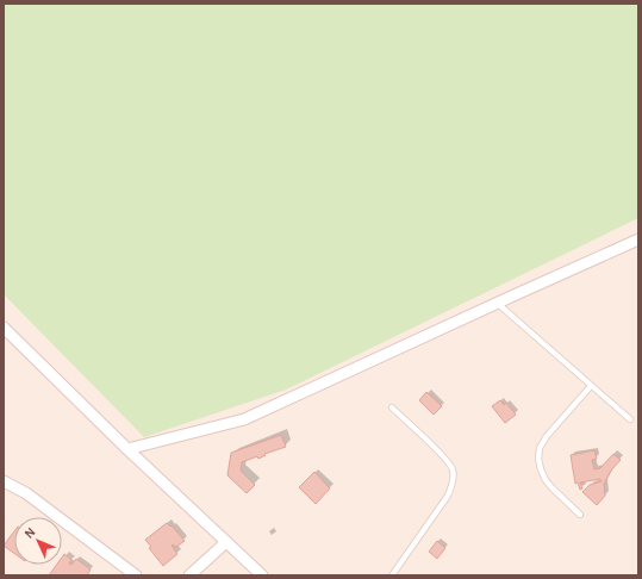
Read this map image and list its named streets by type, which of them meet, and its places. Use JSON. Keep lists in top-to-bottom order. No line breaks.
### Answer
{"north":"top left"}
